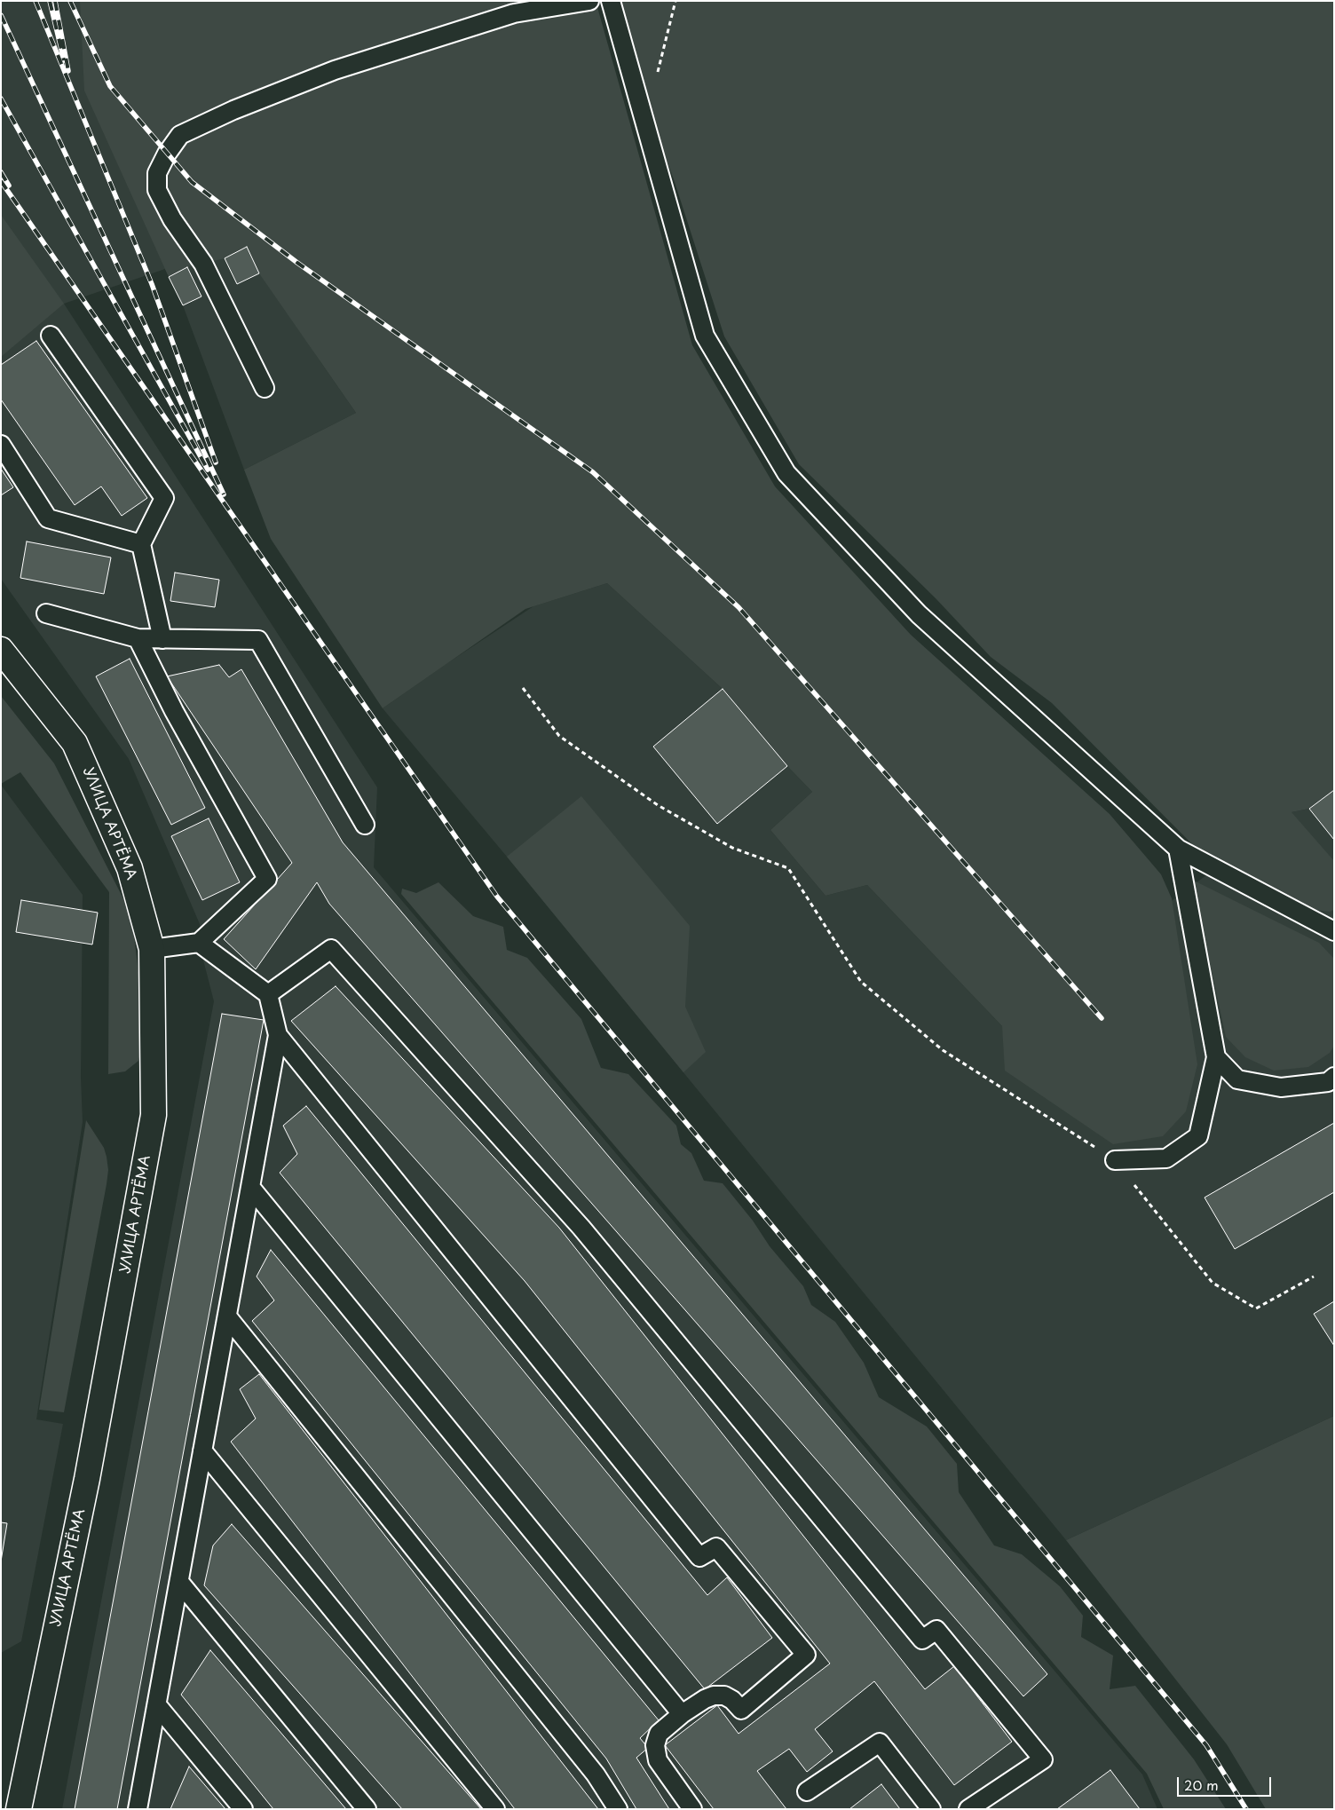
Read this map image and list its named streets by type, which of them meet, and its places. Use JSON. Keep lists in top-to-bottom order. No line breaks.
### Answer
{"streets":{"street":["УЛИЦА АРТЁМА"]},"scale_bar":"20 m"}
